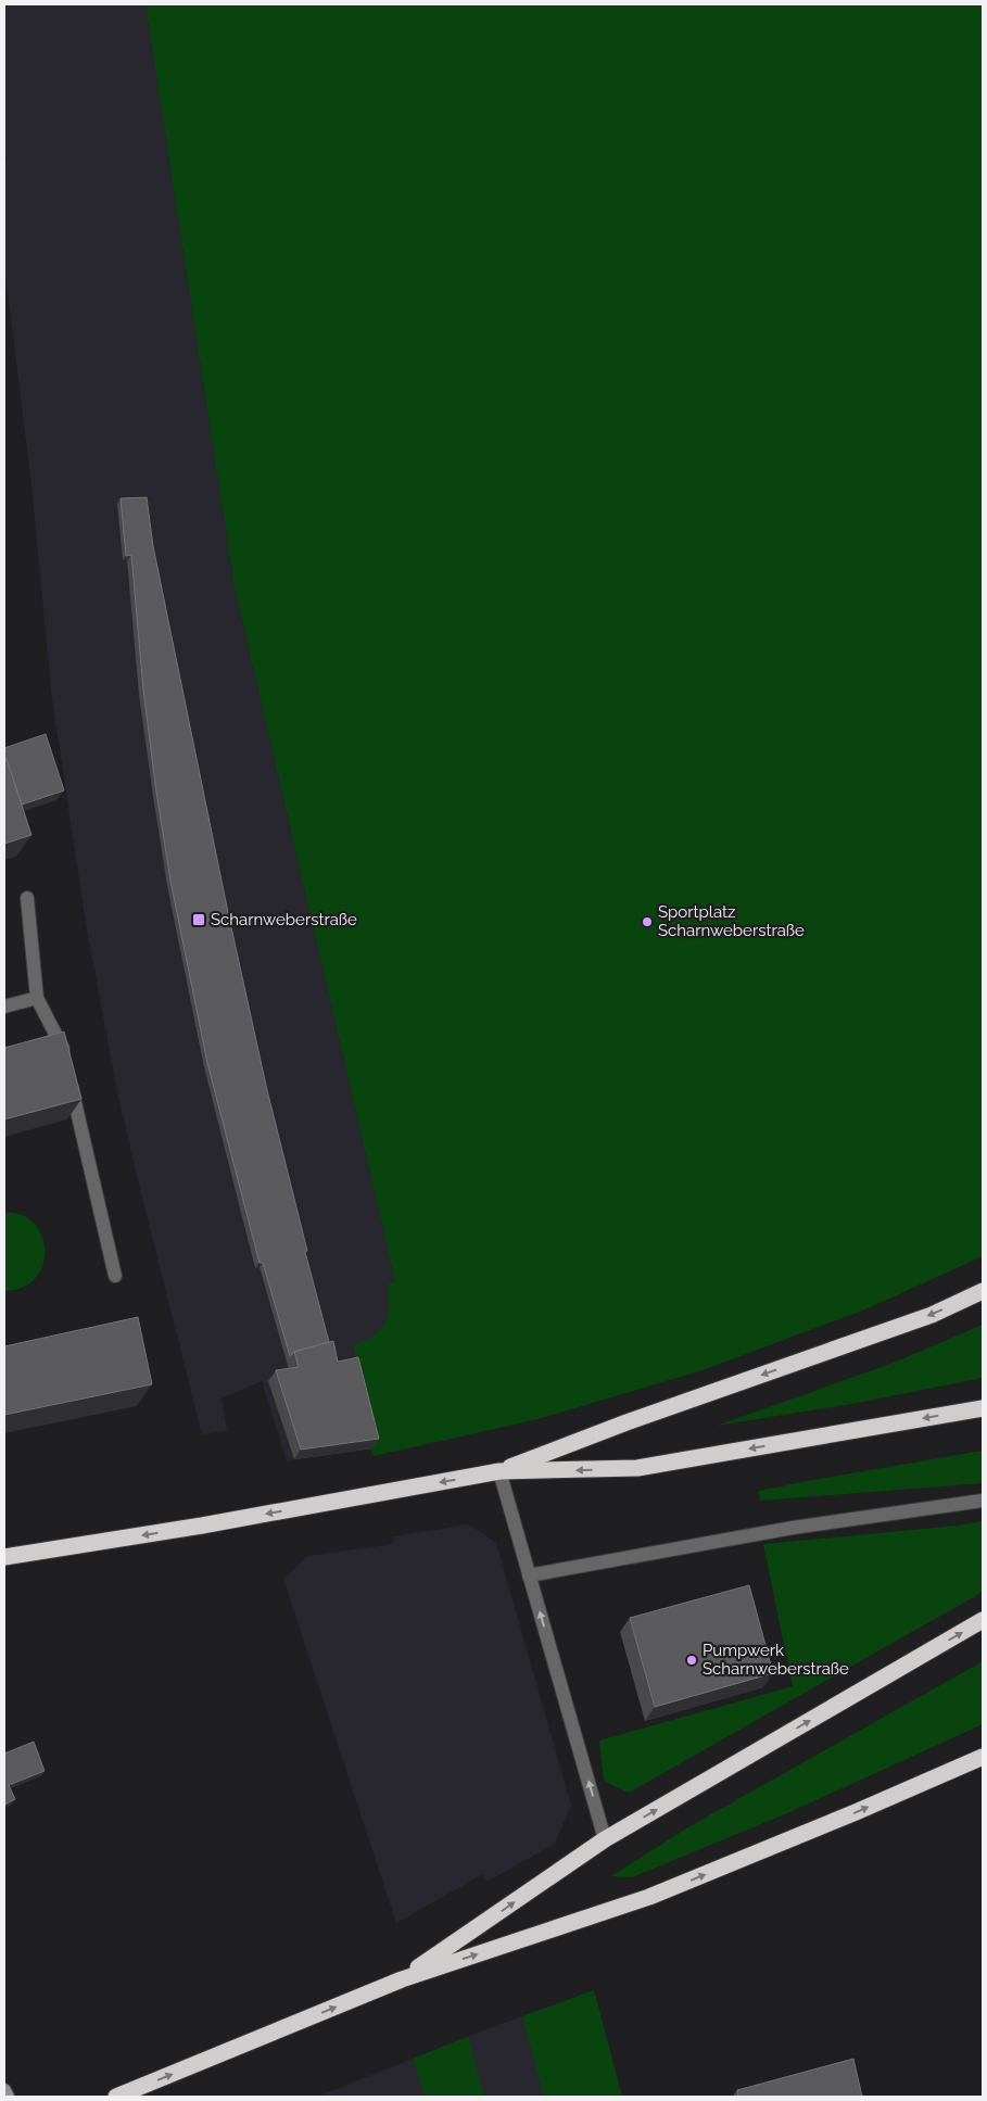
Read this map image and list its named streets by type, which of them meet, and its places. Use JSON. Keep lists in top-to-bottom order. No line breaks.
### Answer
{"places":{"transit":["Scharnweberstraße"],"other":["Sportplatz Scharnweberstraße","Pumpwerk Scharnweberstraße"]}}
